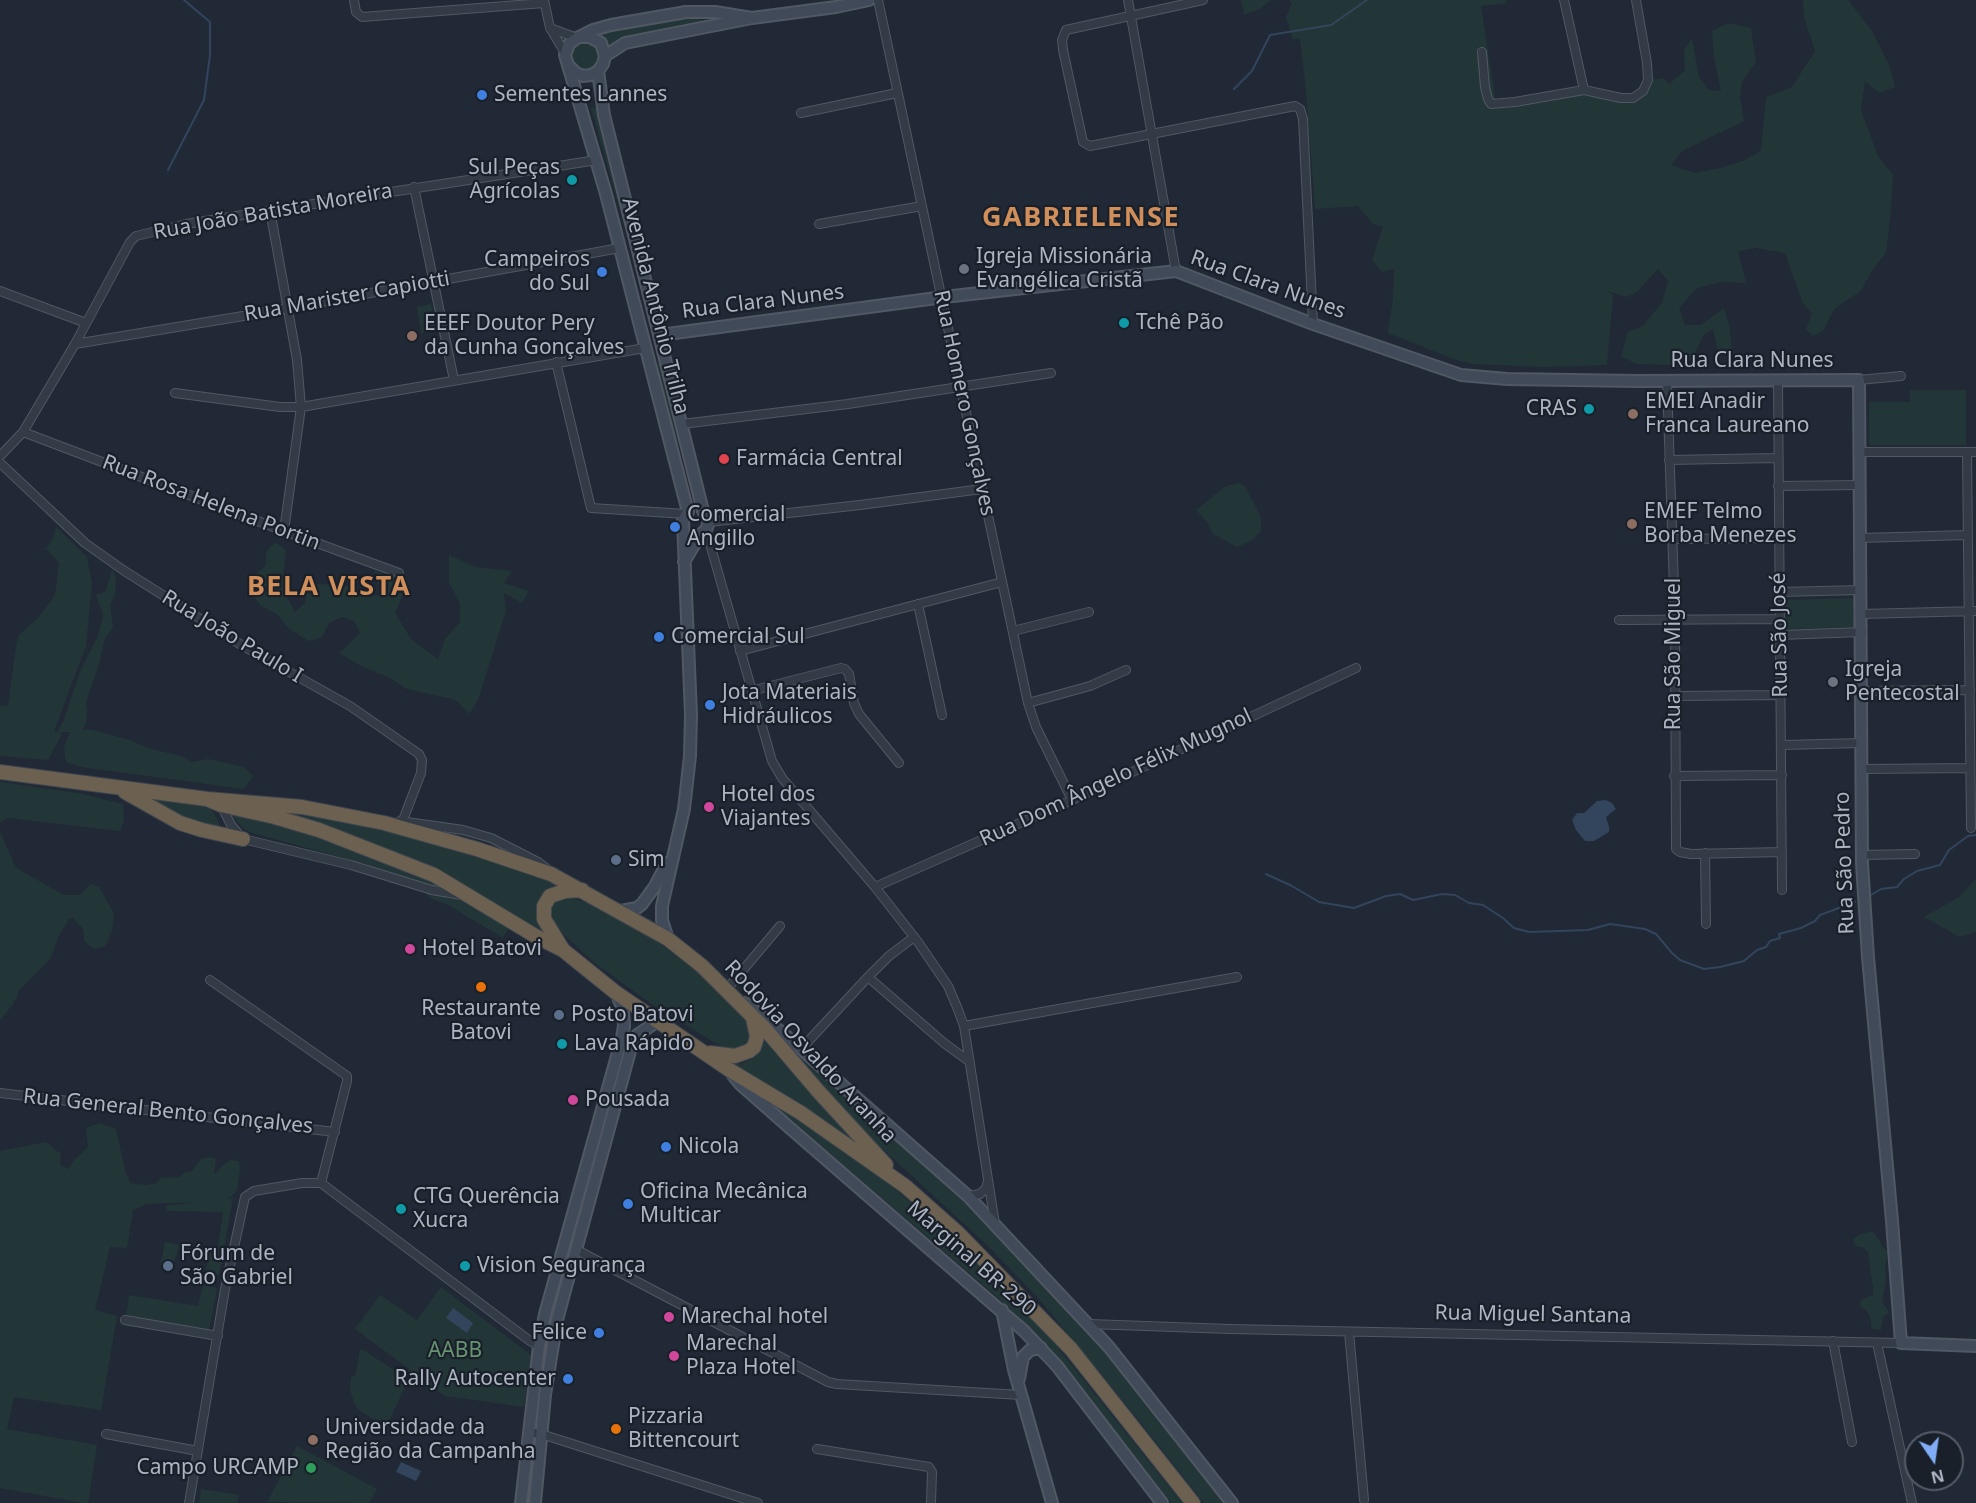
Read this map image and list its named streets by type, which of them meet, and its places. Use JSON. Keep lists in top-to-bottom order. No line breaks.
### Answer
{"streets":{"highway":["Rodovia Osvaldo Aranha"],"main road":["Rua Clara Nunes","Avenida Antônio Trilha","Rua São Pedro","Marginal BR-290","Rua Miguel Santana"],"street":["Rua João Batista Moreira","Rua Marister Capiotti","Rua Homero Gonçalves","Rua Rosa Helena Portin","Rua São José","Rua João Paulo I","Rua São Miguel","Rua Dom Ângelo Félix Mugnol","Rua General Bento Gonçalves"]},"crossings":[["Rua João Batista Moreira","Rua Marister Capiotti"],["Rua João Batista Moreira","Avenida Antônio Trilha"],["Rua João Batista Moreira","Rua Rosa Helena Portin"],["Rua Clara Nunes","Avenida Antônio Trilha"],["Rua Clara Nunes","Rua Homero Gonçalves"],["Rua Clara Nunes","Rua São José"],["Rua Clara Nunes","Rua São Miguel"],["Rua Clara Nunes","Rua São Pedro"],["Rua Marister Capiotti","Avenida Antônio Trilha"],["Avenida Antônio Trilha","Rodovia Osvaldo Aranha"],["Rua Homero Gonçalves","Rua Dom Ângelo Félix Mugnol"],["Rua São Pedro","Rua Miguel Santana"],["Rodovia Osvaldo Aranha","Marginal BR-290"]],"districts":["GABRIELENSE","BELA VISTA"],"parks":["AABB"],"places":["Sementes Lannes","Sul Peças Agrícolas","Igreja Missionária Evangélica Cristã","Campeiros do Sul","Tchê Pão","EEEF Doutor Pery da Cunha Gonçalves","CRAS","EMEI Anadir Franca Laureano","Farmácia Central","EMEF Telmo Borba Menezes","Comercial Angillo","Comercial Sul","Igreja Pentecostal","Jota Materiais Hidráulicos","Hotel dos Viajantes","Sim","Hotel Batovi","Restaurante Batovi","Posto Batovi","Lava Rápido","Pousada","Nicola","Oficina Mecânica Multicar","CTG Querência Xucra","Fórum de São Gabriel","Vision Segurança","Marechal hotel","Felice","Marechal Plaza Hotel","Rally Autocenter","Pizzaria Bittencourt","Universidade da Região da Campanha","Campo URCAMP"],"north":"bottom"}
